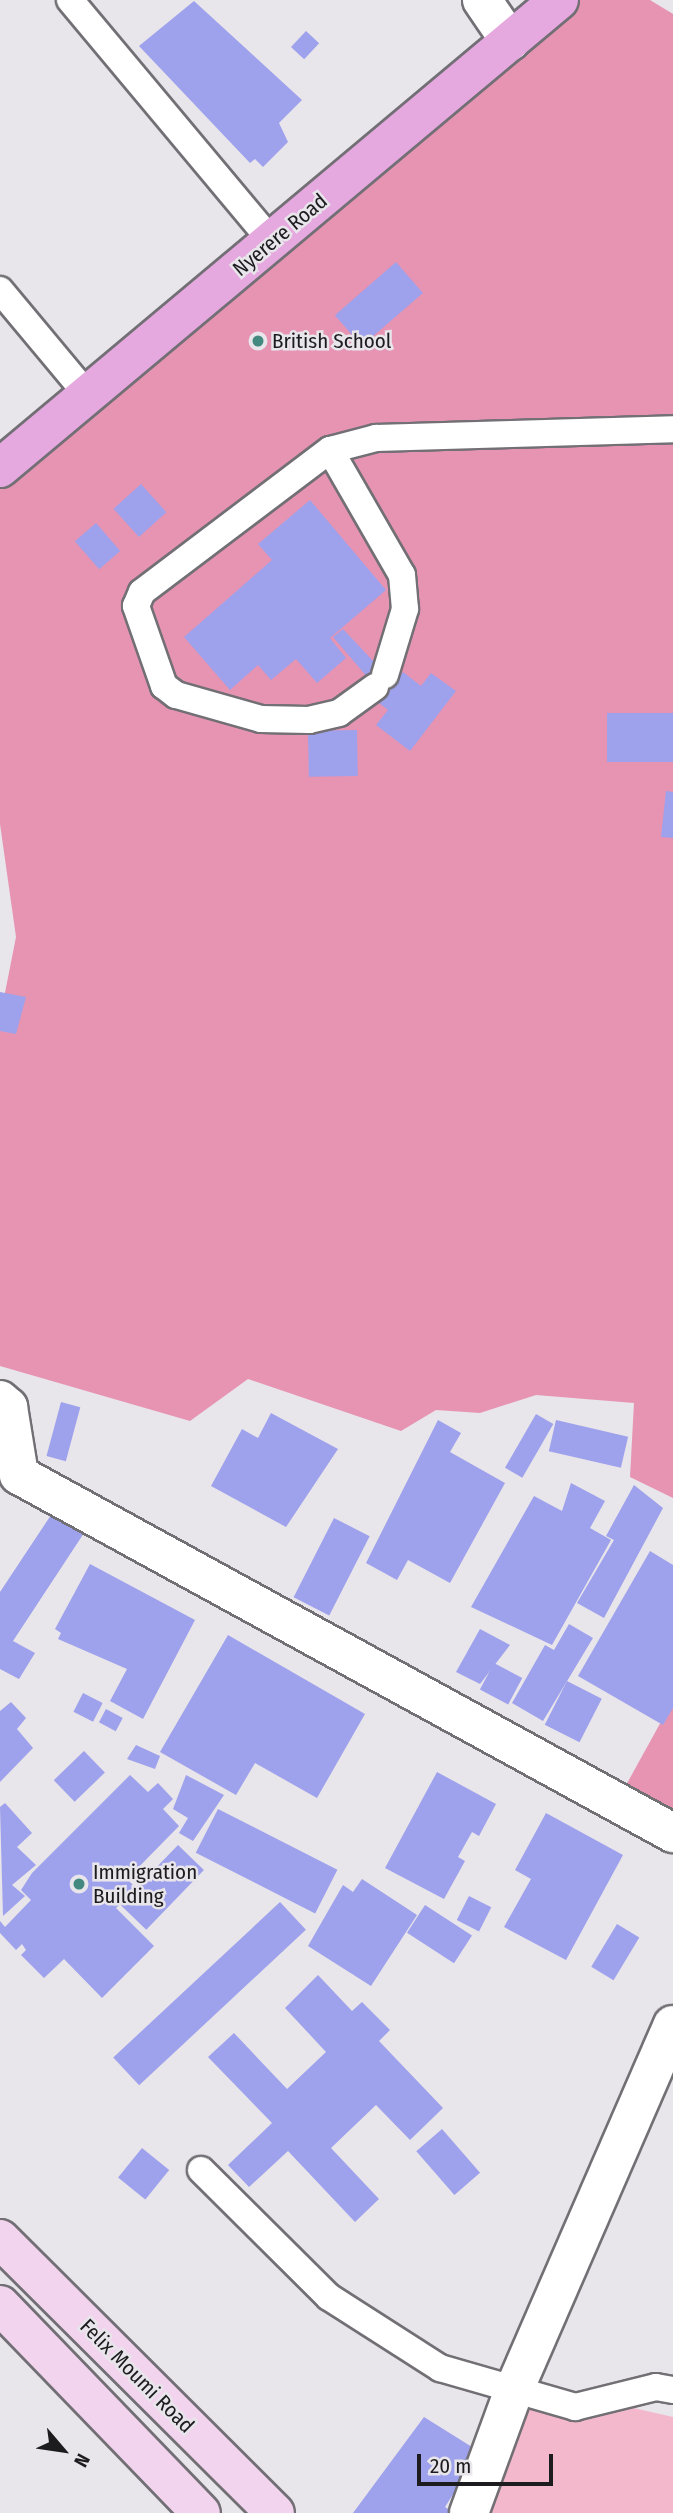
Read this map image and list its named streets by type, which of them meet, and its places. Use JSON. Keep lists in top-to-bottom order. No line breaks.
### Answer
{"streets":{"main road":["Nyerere Road","Felix Moumi Road"]},"places":["British School","Immigration Building"],"scale_bar":"20 m","north":"bottom right"}
